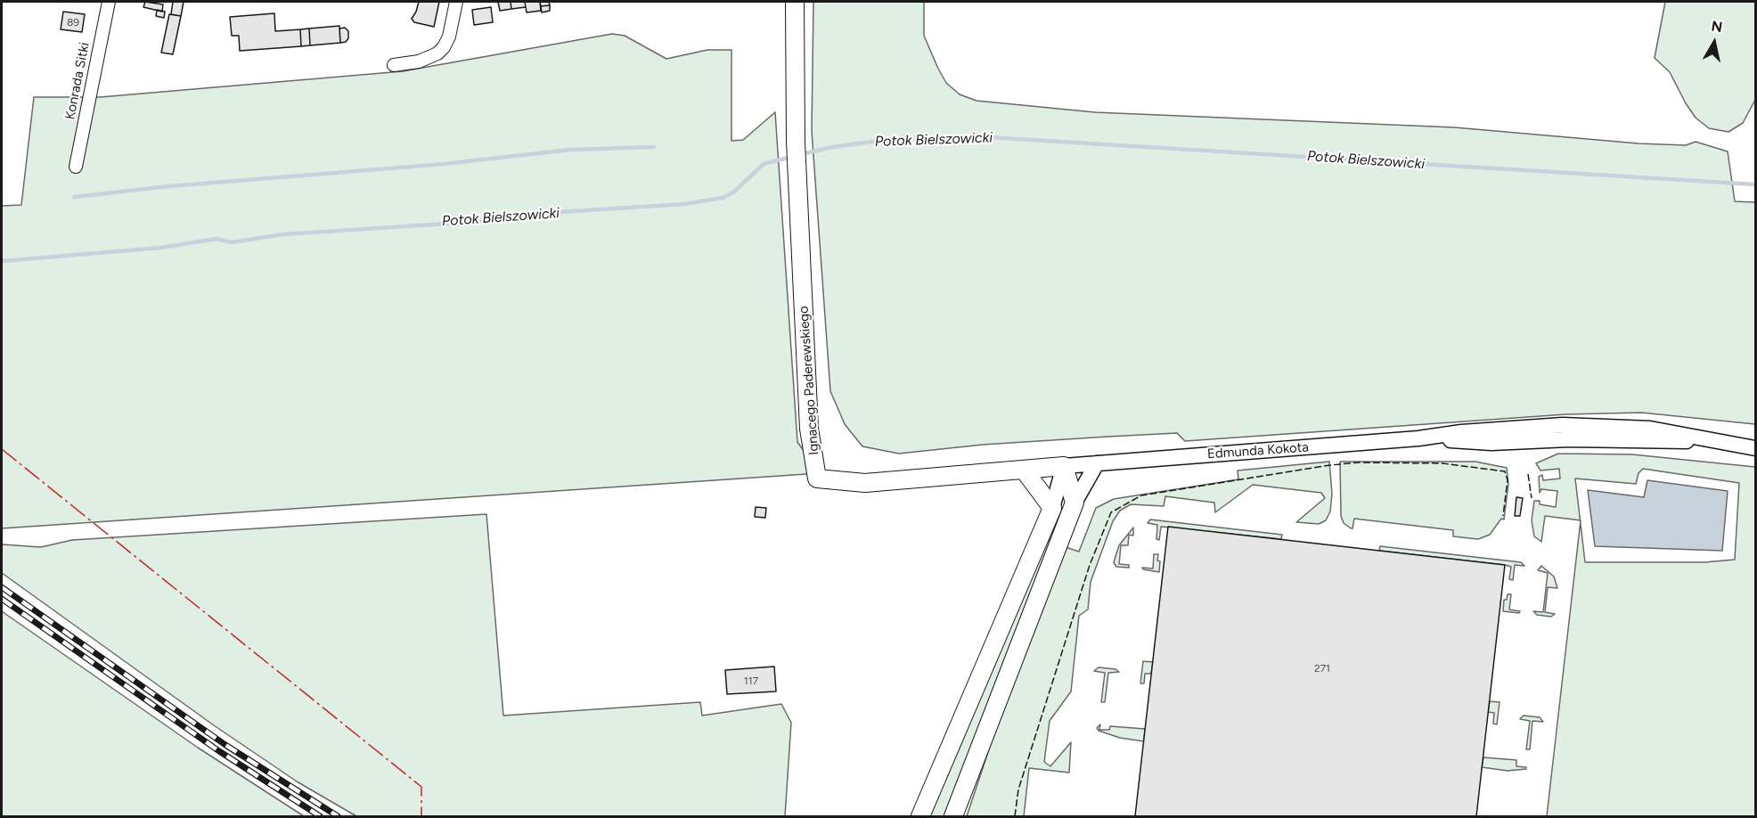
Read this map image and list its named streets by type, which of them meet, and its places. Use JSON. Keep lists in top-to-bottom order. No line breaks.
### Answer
{"streets":{"main road":["Ignacego Paderewskiego"],"street":["Konrada Sitki","Edmunda Kokota"]},"crossings":[["Ignacego Paderewskiego","Edmunda Kokota"]],"water":["Potok Bielszowicki"],"house_numbers":["89","271","117"],"north":"top"}
